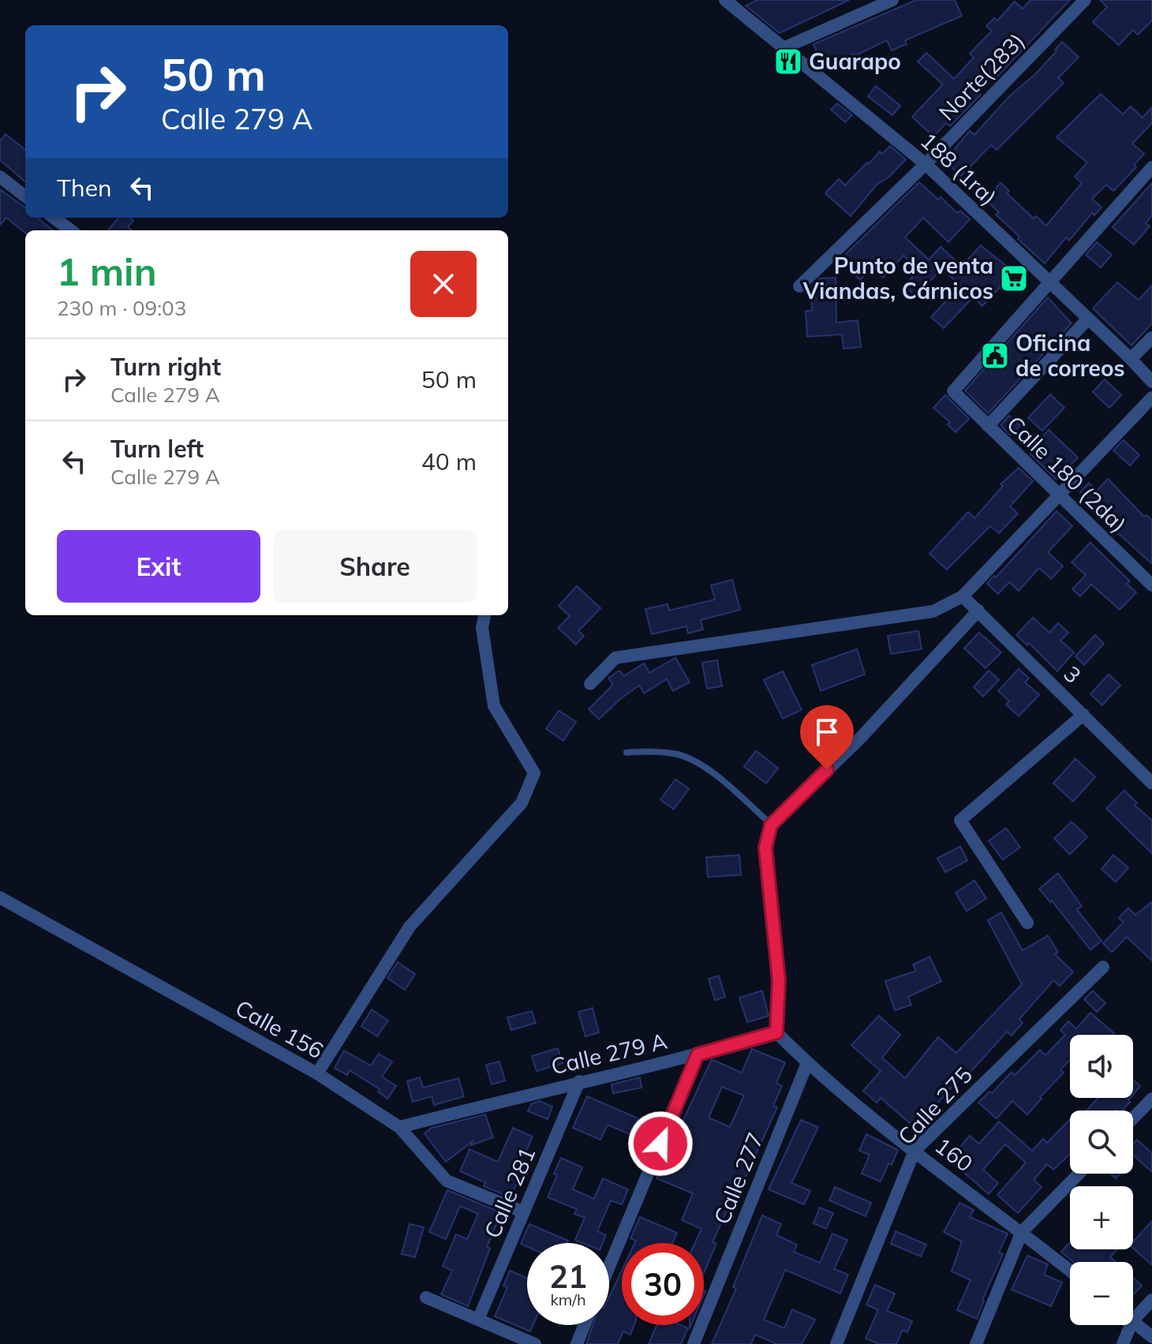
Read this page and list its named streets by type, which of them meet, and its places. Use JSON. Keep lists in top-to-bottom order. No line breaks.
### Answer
{"streets":{"street":["Norte(283)","188 (1ra)","Calle 180 (2da)","3","Calle 156","Calle 279 A","Calle 275","160","Calle 277","Calle 281"]},"crossings":[["Norte(283)","188 (1ra)"],["188 (1ra)","Calle 180 (2da)"],["Calle 156","Calle 279 A"],["Calle 156","Calle 281"],["Calle 279 A","160"],["Calle 279 A","Calle 281"],["Calle 275","160"],["160","Calle 277"]],"places":{"restaurant":["Guarapo"],"supermarket":["Punto de venta Viandas, Cárnicos"],"public building":["Oficina de correos"]},"page":{"turn":["50 m","Calle 279 A"],"then":"Then","heading":["1 min","230 m · 09:03"],"list":[{"name":"Turn right","note":"Calle 279 A","value":"50 m"},{"name":"Turn left","note":"Calle 279 A","value":"40 m"}],"buttons":["Exit","Share"],"map_buttons":["+","−"],"speed":"21 km/h","limit":"30"}}
